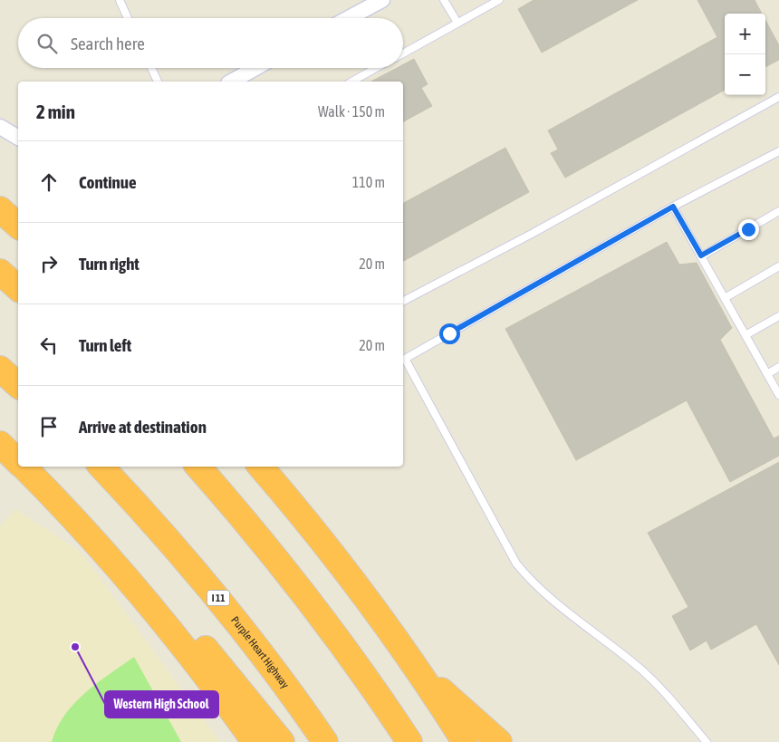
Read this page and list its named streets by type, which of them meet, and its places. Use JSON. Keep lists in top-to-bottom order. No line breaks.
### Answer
{"streets":{"highway":["I 11","Purple Heart Highway"]},"places":["Western High School"],"page":{"map_buttons":["+","−"],"search":"Search here","heading":["2 min","Walk · 150 m"],"list":[["Continue","110 m"],["Turn right","20 m"],["Turn left","20 m"],"Arrive at destination"]}}
